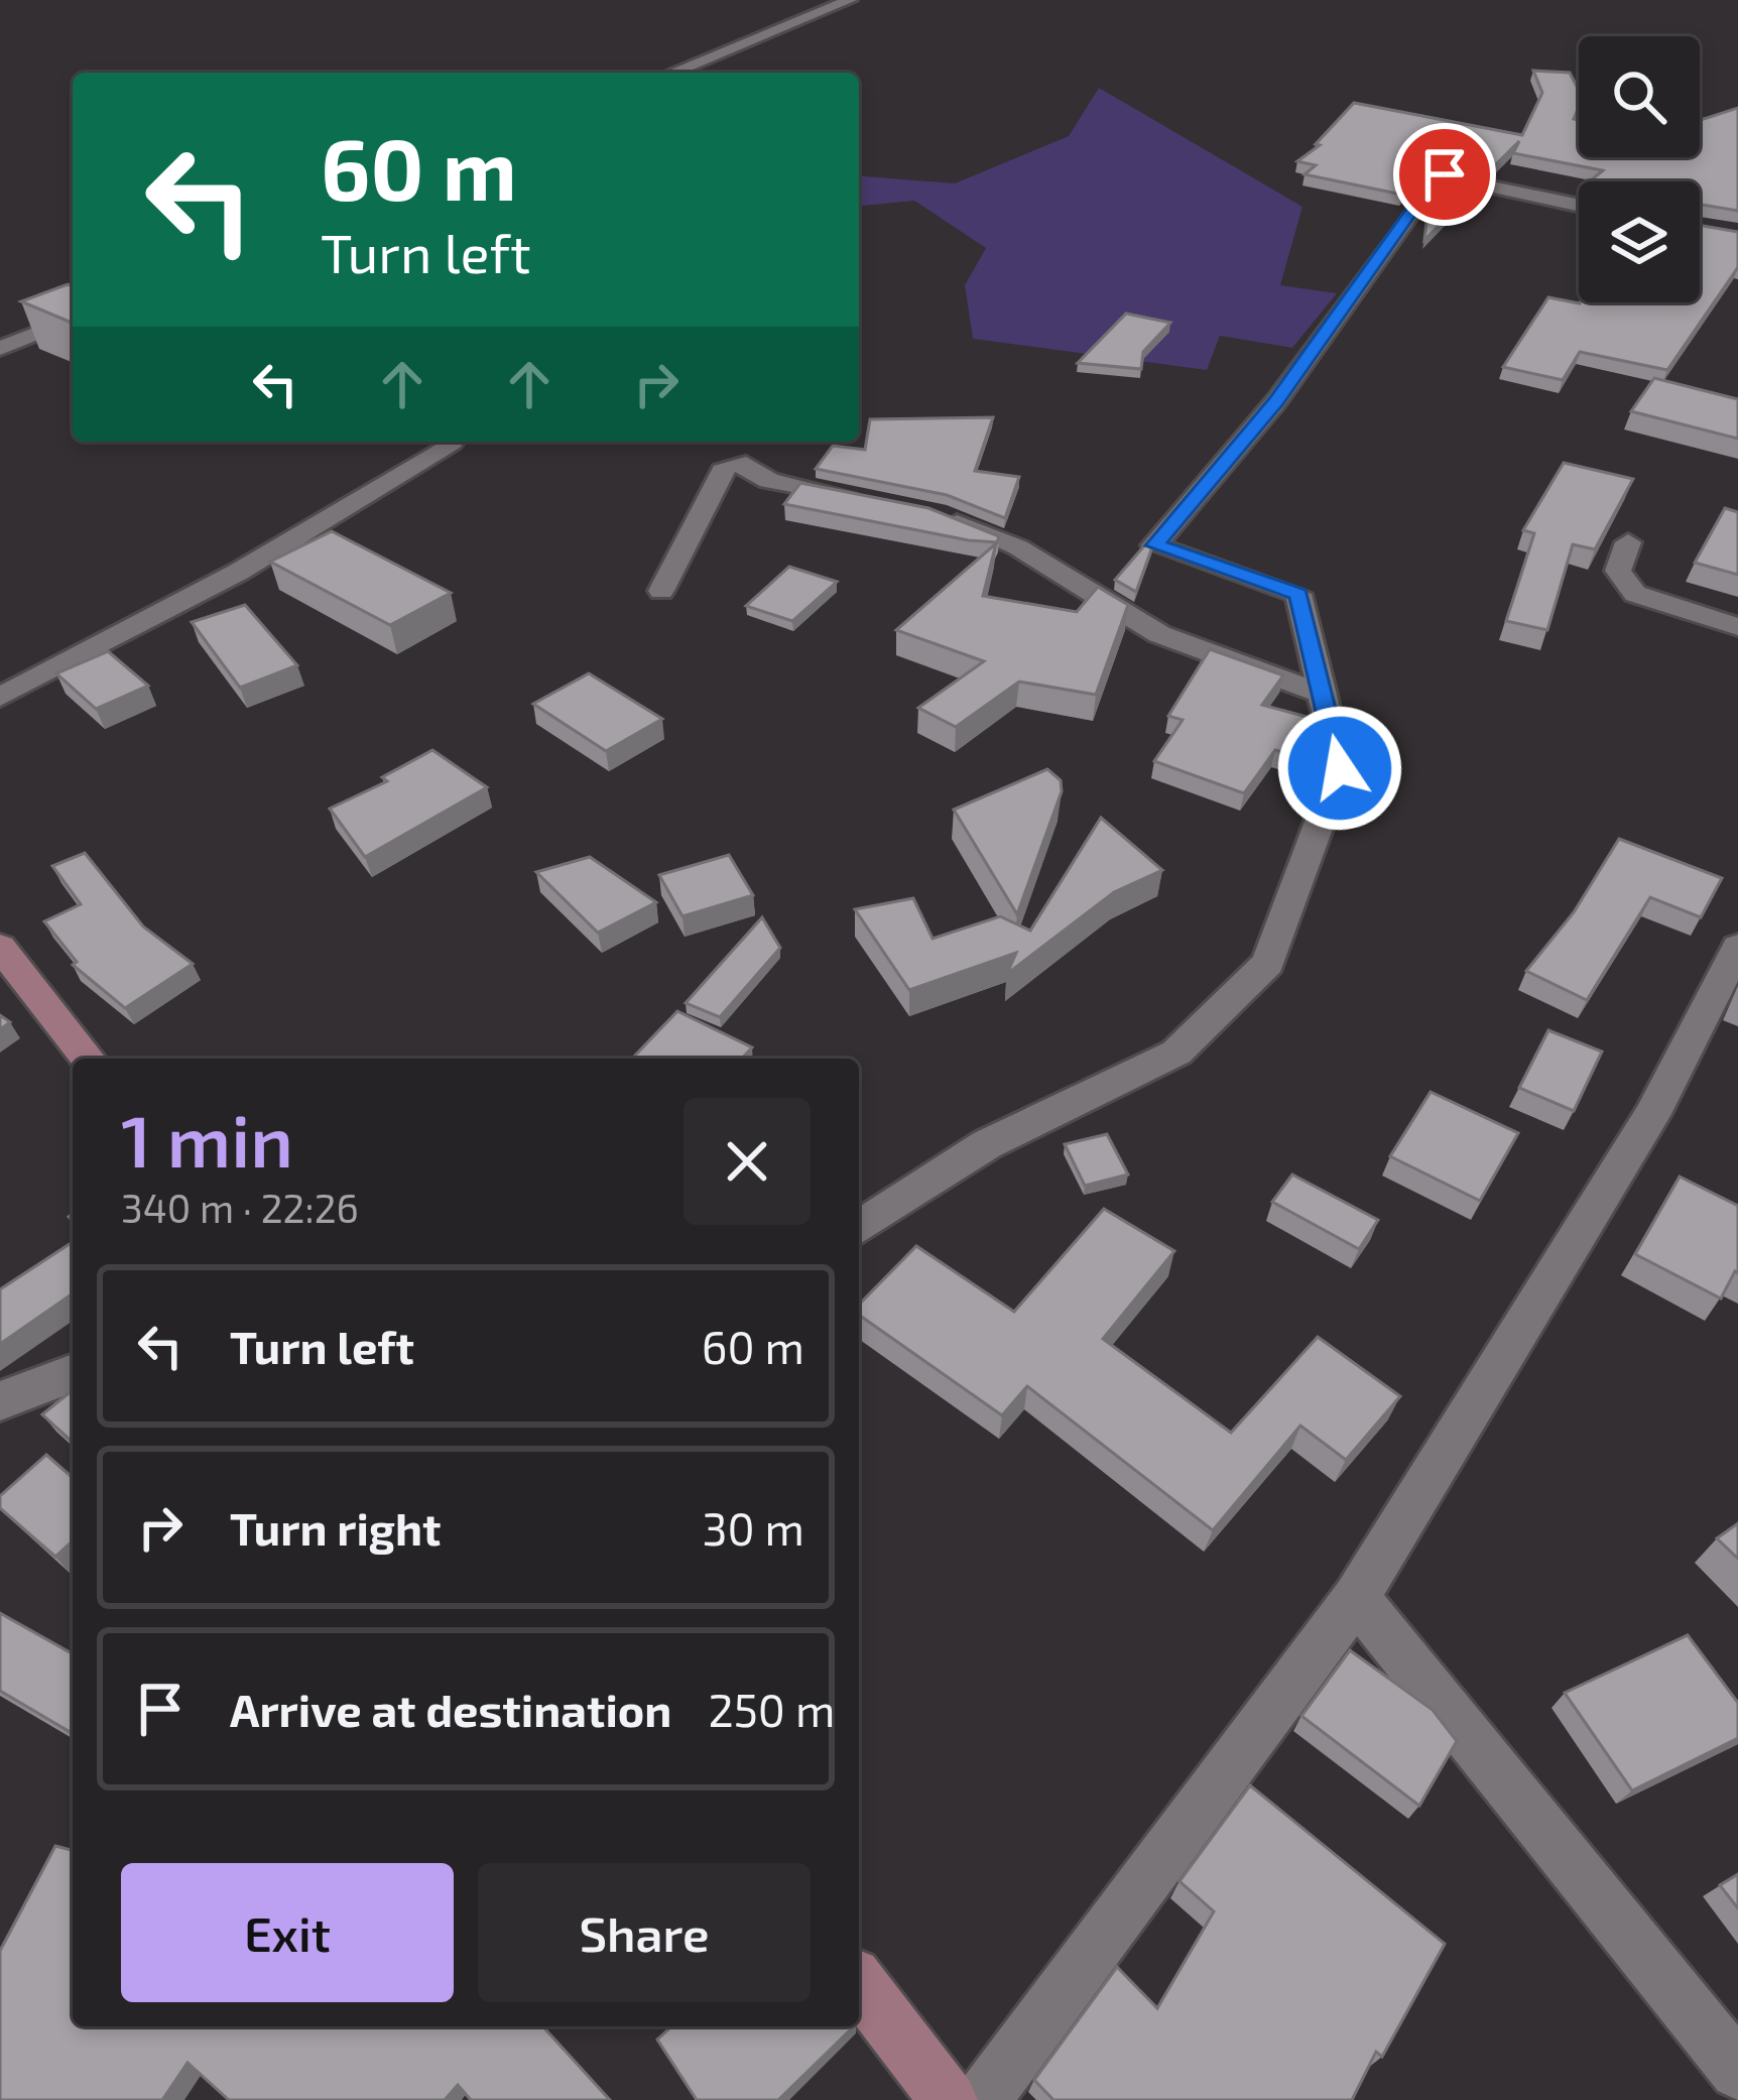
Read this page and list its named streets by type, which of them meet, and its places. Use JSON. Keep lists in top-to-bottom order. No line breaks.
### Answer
{"page":{"turn":["60 m","Turn left"],"heading":["1 min","340 m · 22:26"],"list":[{"name":"Turn left","value":"60 m"},{"name":"Turn right","value":"30 m"},{"name":"Arrive at destination","value":"250 m"}],"buttons":["Exit","Share"]}}
